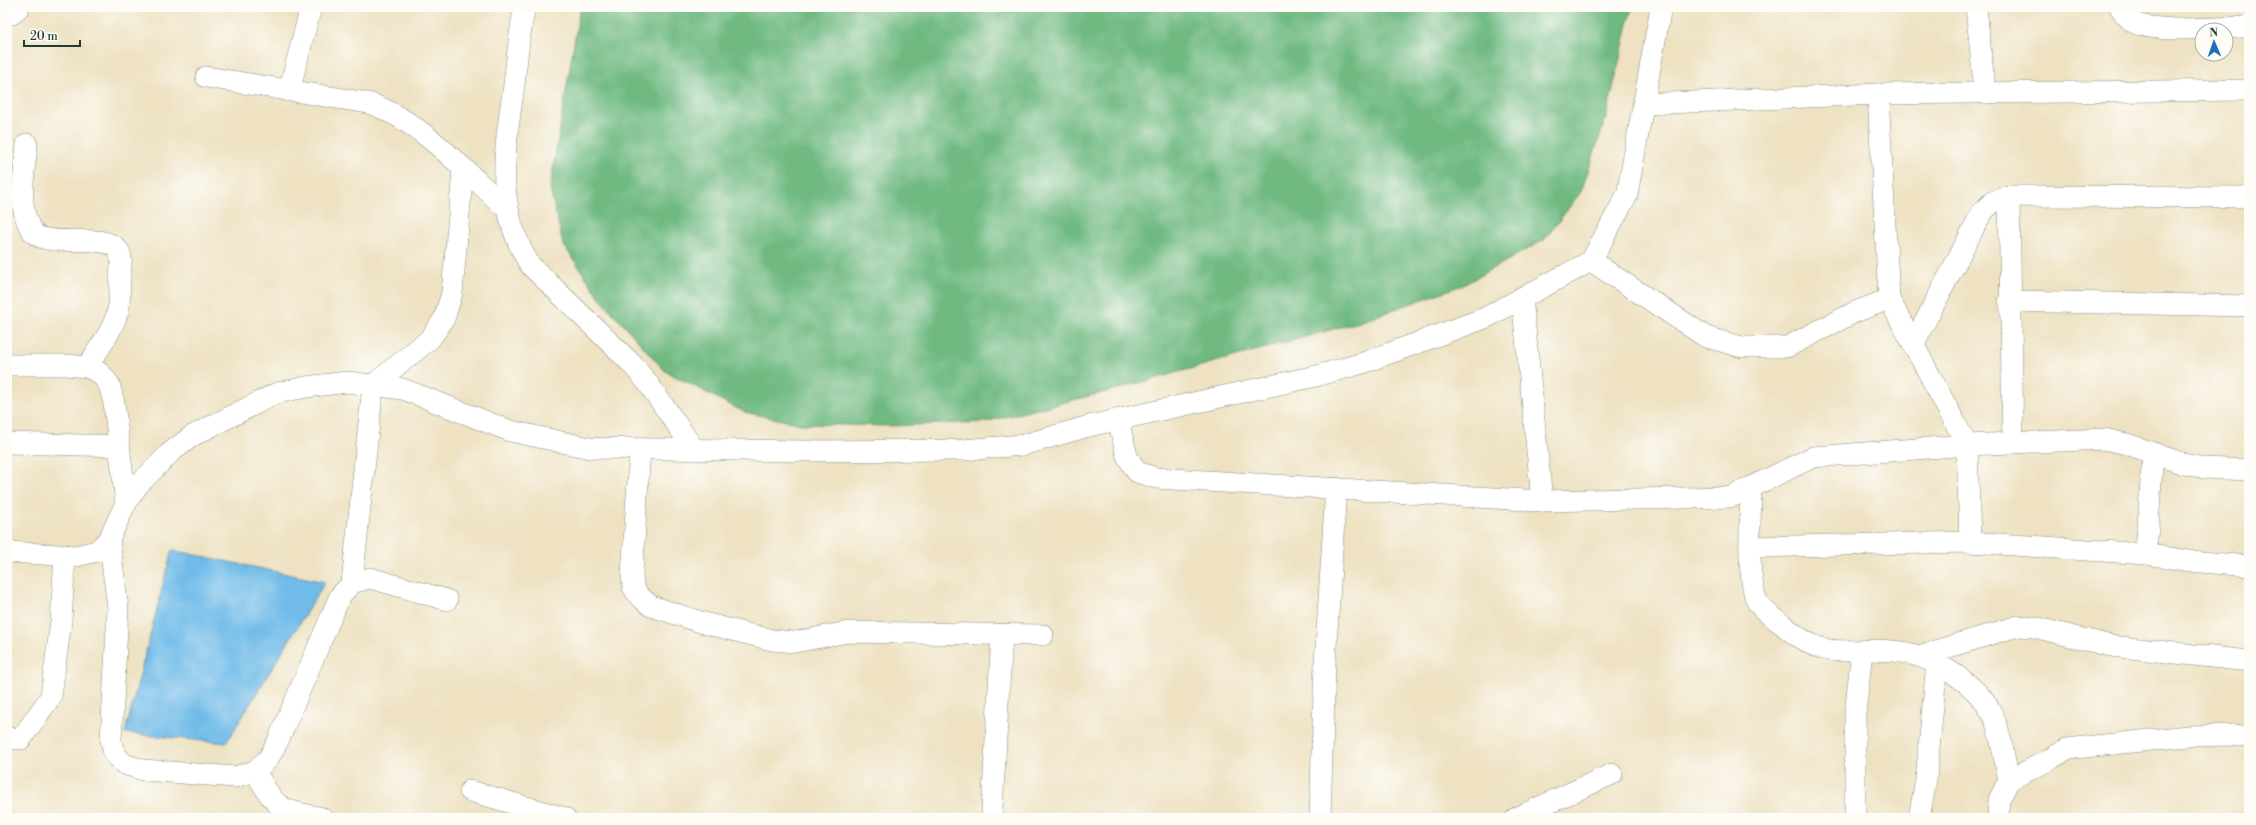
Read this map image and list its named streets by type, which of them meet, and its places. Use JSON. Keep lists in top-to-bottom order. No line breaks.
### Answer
{"scale_bar":"20 m","north":"top"}
